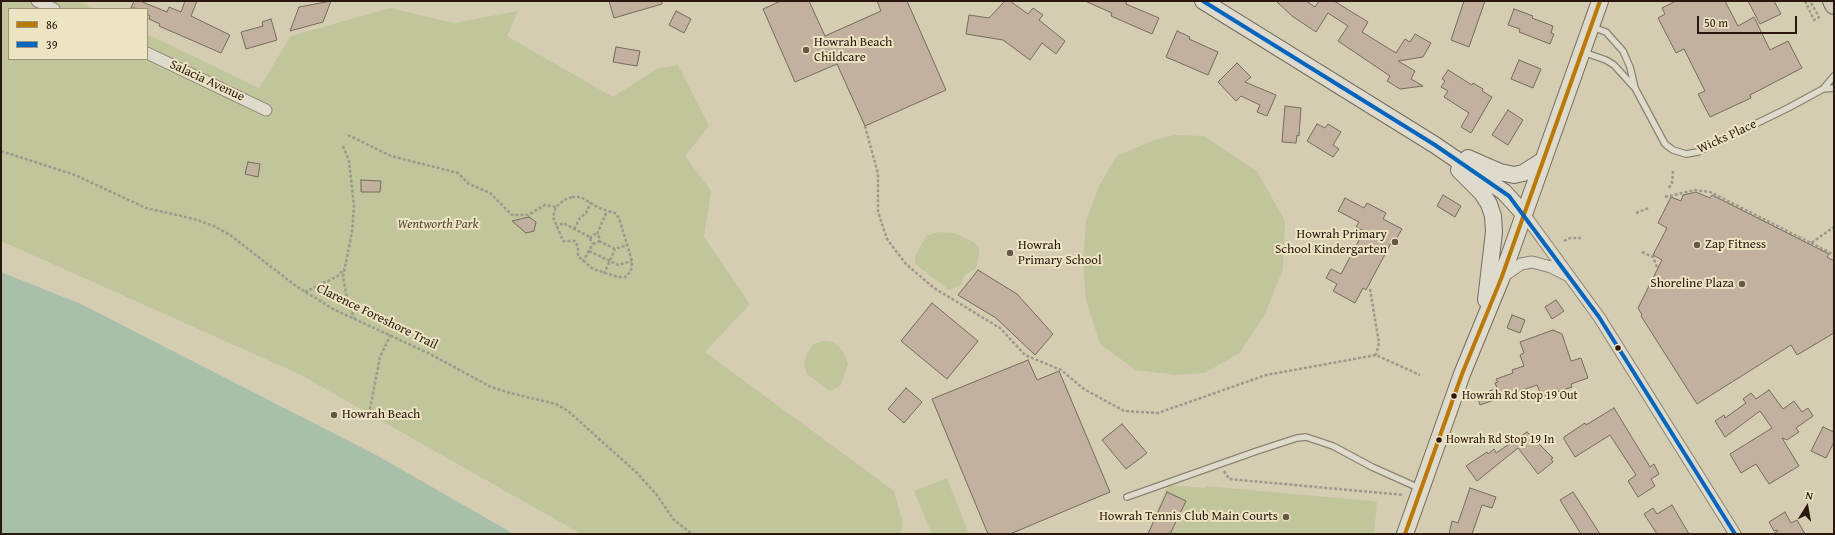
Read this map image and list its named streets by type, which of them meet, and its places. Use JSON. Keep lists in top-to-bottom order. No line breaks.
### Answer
{"streets":{"street":["Salacia Avenue"],"lane":["Wicks Place"],"path":["Clarence Foreshore Trail"]},"parks":["Wentworth Park"],"places":["Howrah Beach Childcare","Howrah Primary School Kindergarten","Zap Fitness","Howrah Primary School","Shoreline Plaza","Howrah Rd Stop 19 Out","Howrah Beach","Howrah Rd Stop 19 In","Howrah Tennis Club Main Courts"],"lines":["transit line 86","transit line 39"],"legend":["86","39"],"scale_bar":"50 m","north":"top"}
